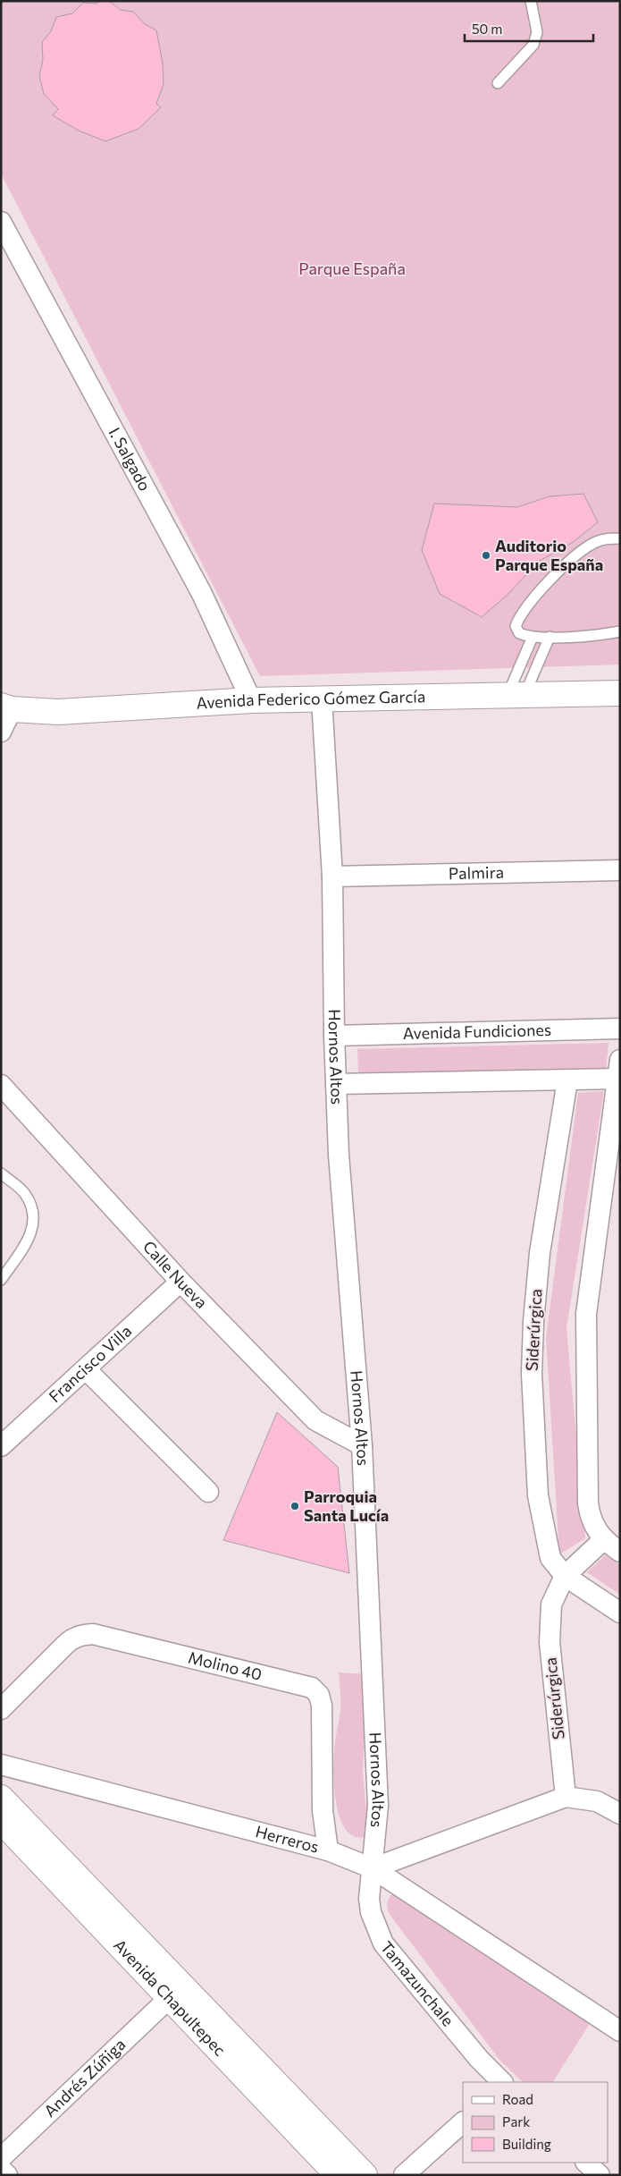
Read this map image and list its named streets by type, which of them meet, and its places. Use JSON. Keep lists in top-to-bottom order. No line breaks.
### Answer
{"streets":{"street":["I. Salgado","Avenida Federico Gómez García","Palmira","Avenida Fundiciones","Hornos Altos","Calle Nueva","Siderúrgica","Francisco Villa","Molino 40","Herreros","Tamazunchale","Avenida Chapultepec","Andrés Zúñiga"]},"crossings":[["I. Salgado","Avenida Federico Gómez García"],["Avenida Federico Gómez García","Hornos Altos"],["Palmira","Hornos Altos"],["Avenida Fundiciones","Hornos Altos"],["Hornos Altos","Calle Nueva"],["Hornos Altos","Herreros"],["Hornos Altos","Tamazunchale"],["Calle Nueva","Francisco Villa"],["Molino 40","Herreros"],["Herreros","Tamazunchale"],["Avenida Chapultepec","Andrés Zúñiga"]],"parks":["Parque España"],"places":["Auditorio Parque España","Parroquia Santa Lucía"],"legend":["Road","Park","Building"],"scale_bar":"50 m"}
